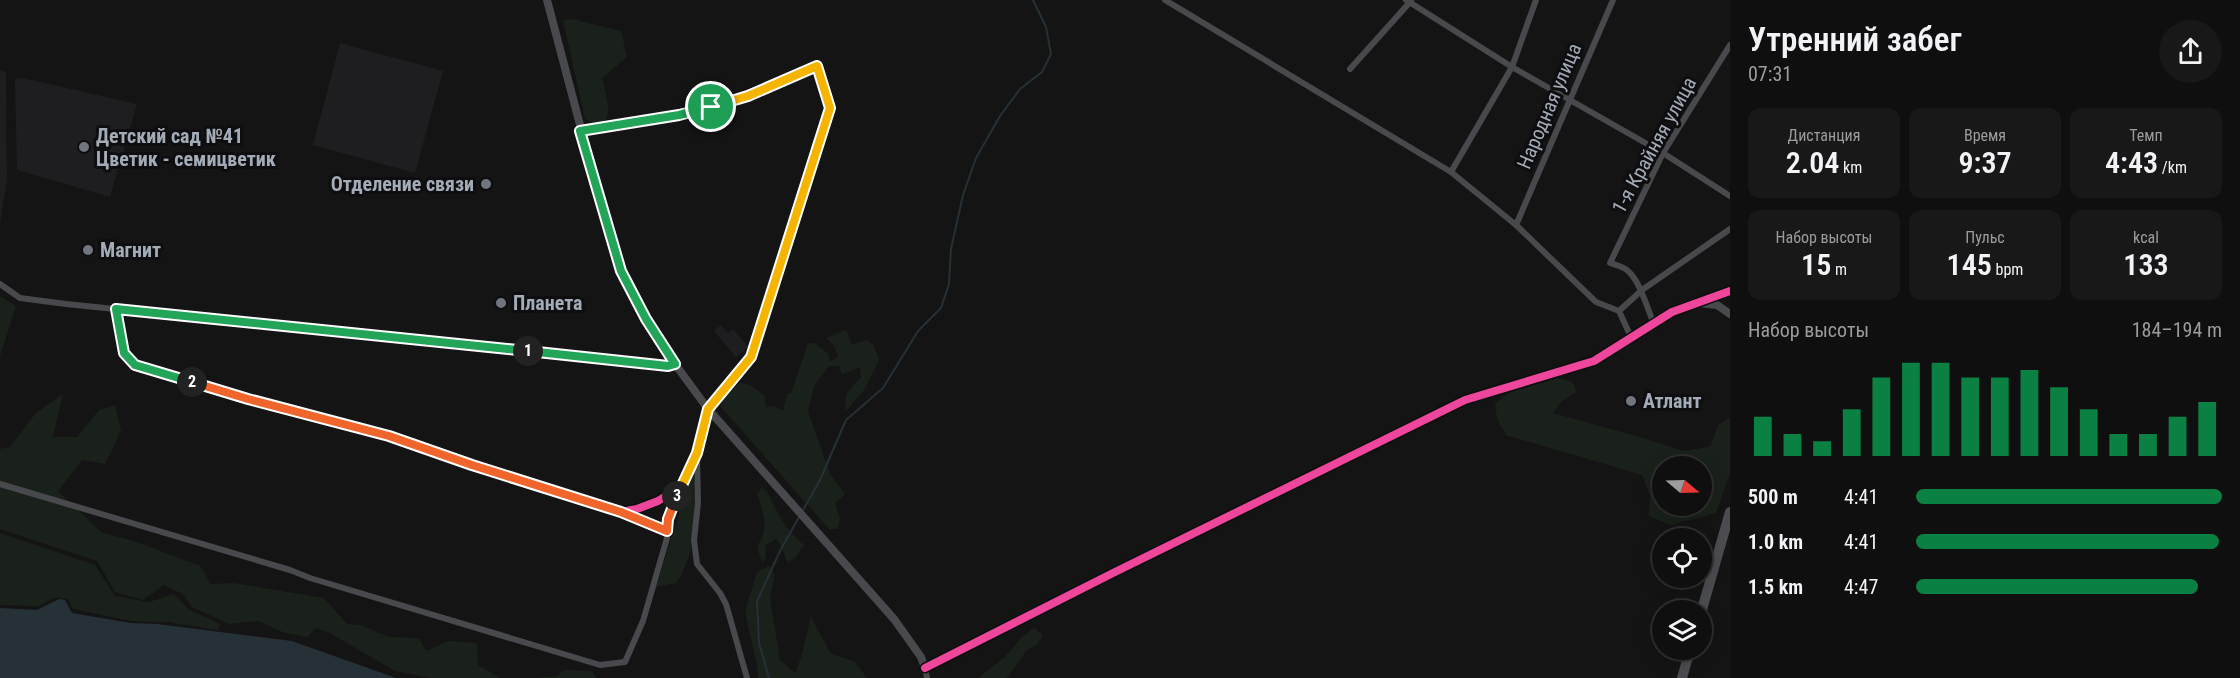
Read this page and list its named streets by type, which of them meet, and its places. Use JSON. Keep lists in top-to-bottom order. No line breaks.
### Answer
{"streets":{"street":["Народная улица","1-я Крайняя улица"]},"places":["Детский сад №41 Цветик - семицветик","Отделение связи","Магнит","Планета","Атлант"],"north":"right","page":{"heading":["Утренний забег","07:31"],"stats":[["Дистанция","2.04 km"],["Время","9:37"],["Темп","4:43 /km"],["Набор высоты","15 m"],["Пульс","145 bpm"],["kcal","133"]],"chart":["Набор высоты","184–194 m"],"pins":["1","2","3"],"list":[{"name":"500 m","note":"4:41"},{"name":"1.0 km","note":"4:41"},{"name":"1.5 km","note":"4:47"}]}}
